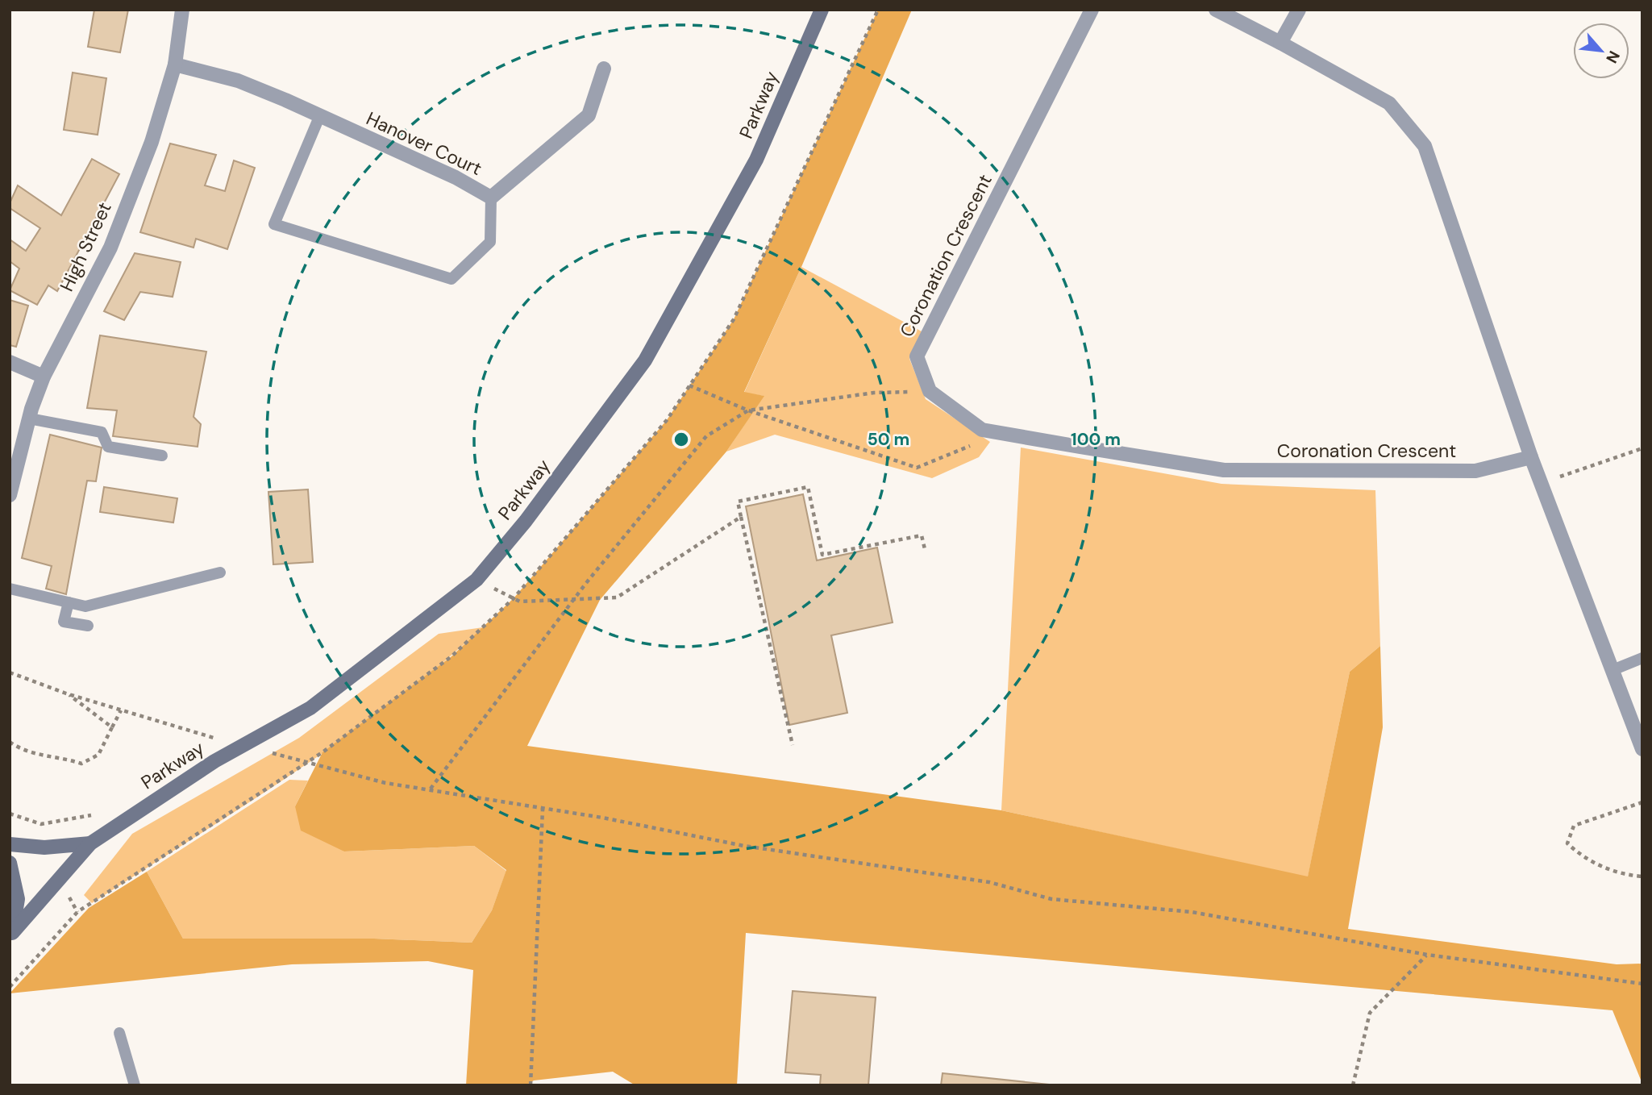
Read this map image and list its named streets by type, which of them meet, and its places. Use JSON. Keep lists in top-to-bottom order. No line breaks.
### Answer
{"streets":{"street":["Parkway","Hanover Court","High Street","Coronation Crescent"]},"crossings":[["Hanover Court","High Street"]],"north":"bottom right","rings":["50 m","100 m"]}
